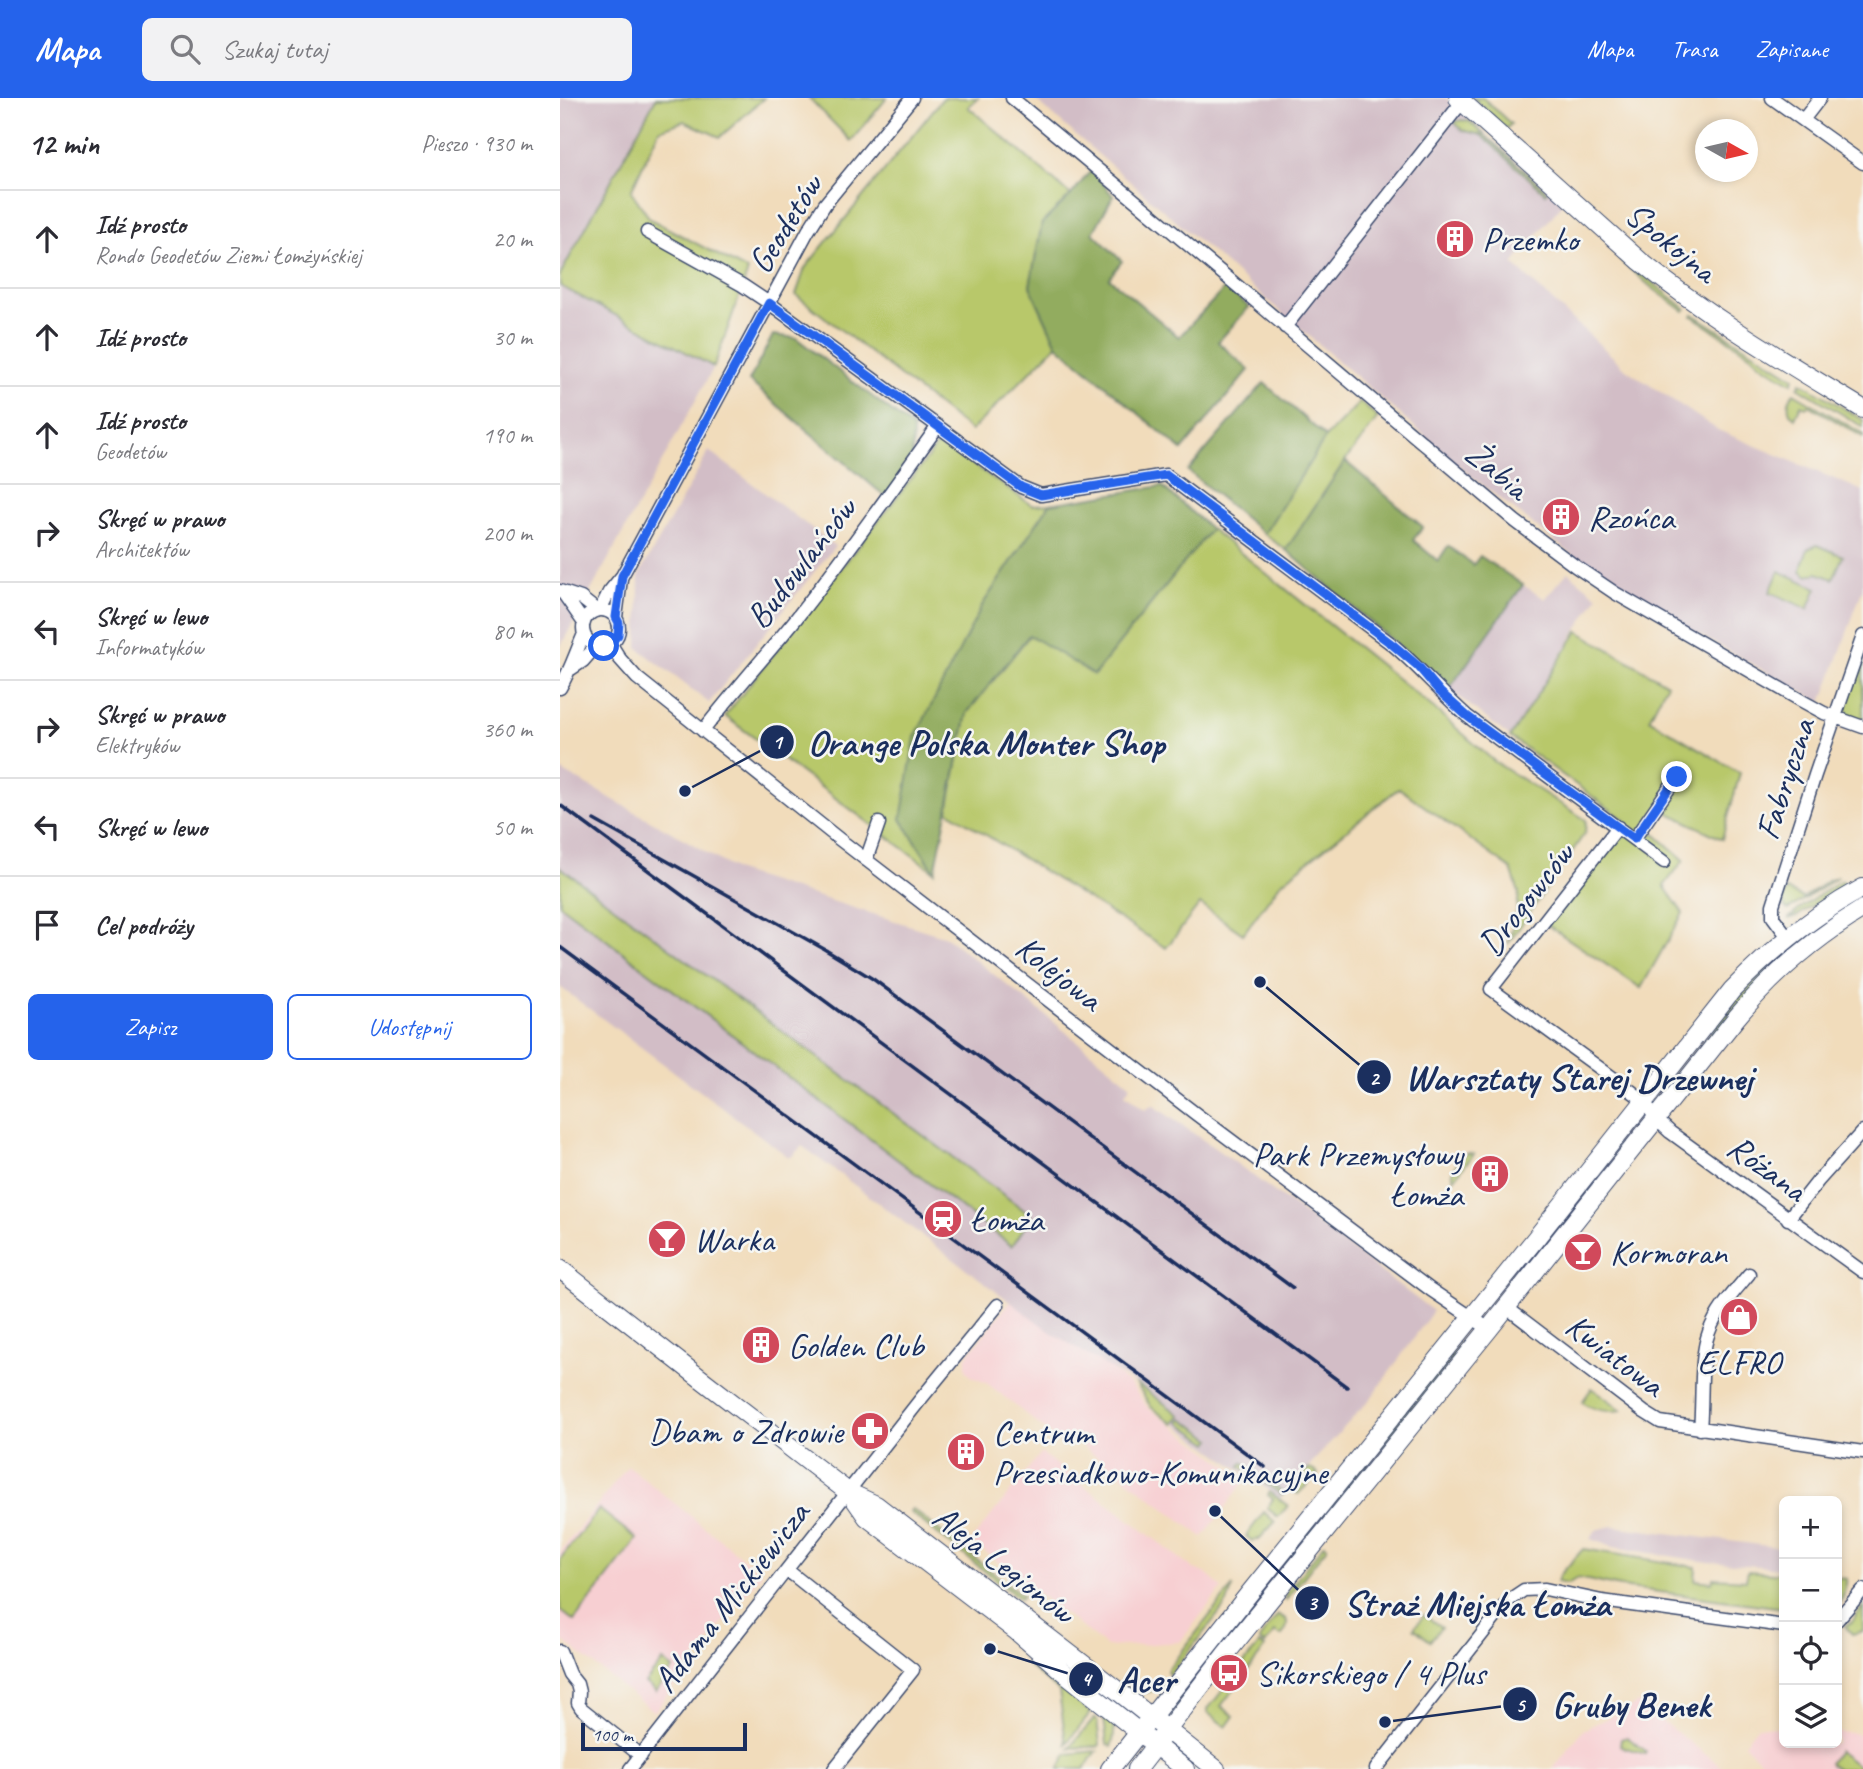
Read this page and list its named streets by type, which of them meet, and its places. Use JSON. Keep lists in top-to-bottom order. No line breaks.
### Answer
{"streets":{"main road":["Spokojna","Aleja Legionów"],"street":["Geodetów","Żabia","Budowlańców","Fabryczna","Drogowców","Kolejowa","Różana","Kwiatowa","Adama Mickiewicza"]},"crossings":[["Żabia","Fabryczna"],["Budowlańców","Kolejowa"],["Drogowców","Różana"],["Aleja Legionów","Adama Mickiewicza"]],"places":{"building":["Przemko","Rzońca","Park Przemysłowy Łomża","Golden Club","Centrum Przesiadkowo-Komunikacyjne"],"other":["Orange Polska Monter Shop","Warsztaty Starej Drzewnej","Straż Miejska Łomża","Acer","Gruby Benek"],"station":["Łomża"],"bar":["Warka","Kormoran"],"shop":["ELFRO"],"pharmacy":["Dbam o Zdrowie"],"bus stop":["Sikorskiego / 4 Plus"]},"scale_bar":"100 m","north":"right","page":{"header":"Mapa","search":"Szukaj tutaj","nav":["Mapa","Trasa","Zapisane"],"heading":["12 min","Pieszo · 930 m"],"list":[["Idź prosto","Rondo Geodetów Ziemi Łomżyńskiej","20 m"],["Idź prosto","30 m"],["Idź prosto","Geodetów","190 m"],["Skręć w prawo","Architektów","200 m"],["Skręć w lewo","Informatyków","80 m"],["Skręć w prawo","Elektryków","360 m"],["Skręć w lewo","50 m"],"Cel podróży"],"buttons":["Zapisz","Udostępnij"],"map_buttons":["+","−"],"scale":"100 m"}}
